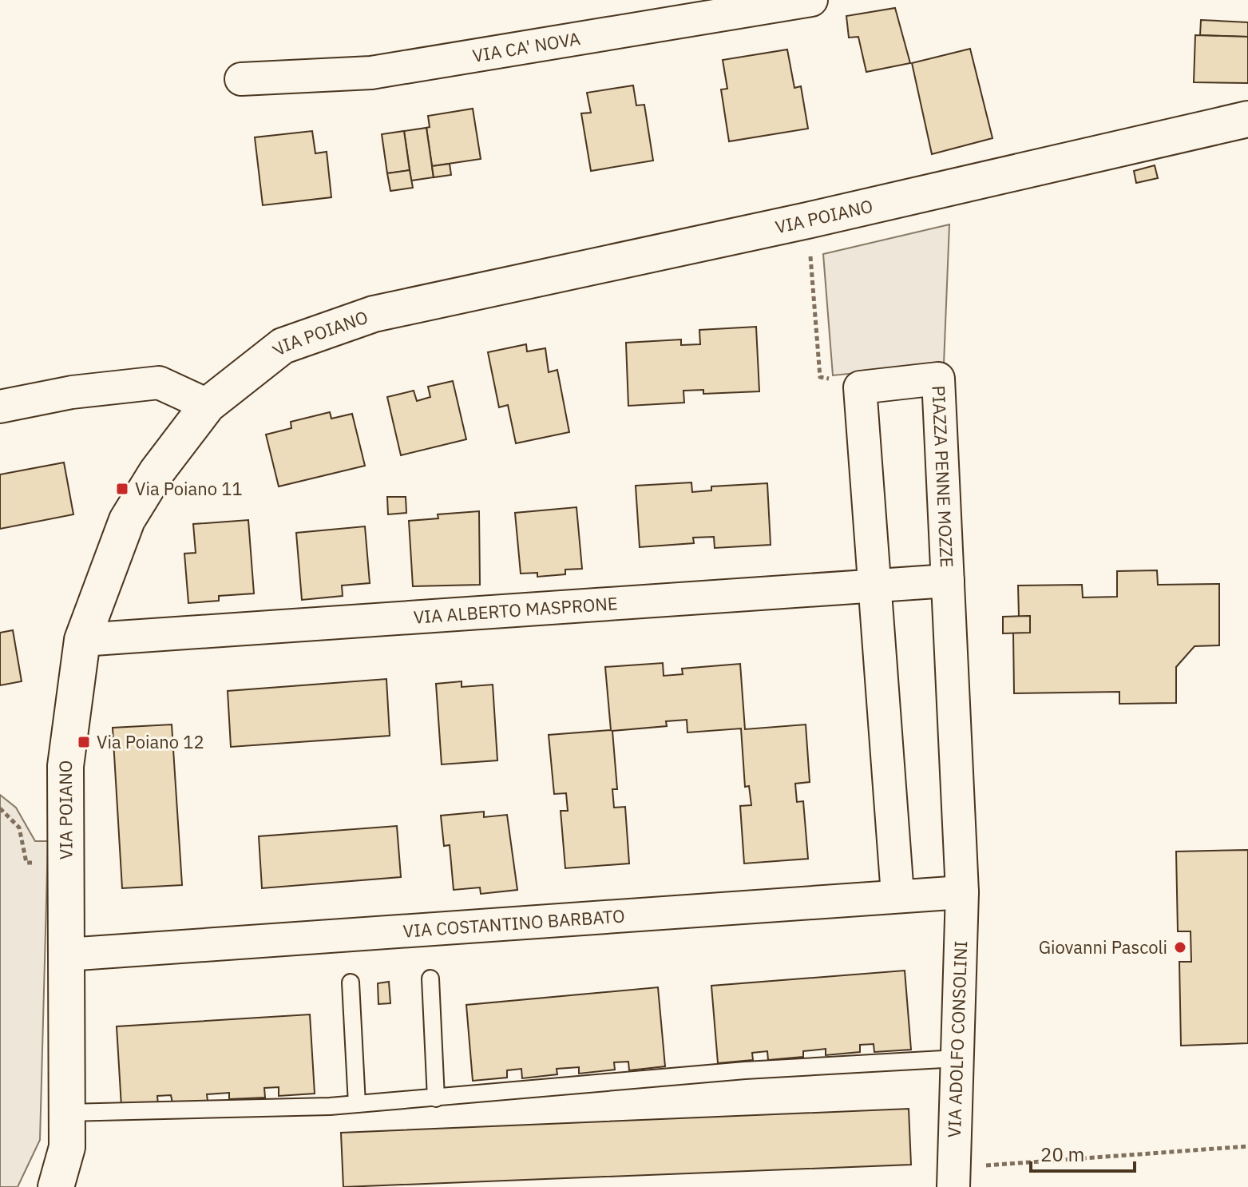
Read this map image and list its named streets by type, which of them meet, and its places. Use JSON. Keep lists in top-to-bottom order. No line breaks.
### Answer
{"streets":{"street":["VIA CA' NOVA","VIA POIANO","PIAZZA PENNE MOZZE","VIA ALBERTO MASPRONE","VIA COSTANTINO BARBATO","VIA ADOLFO CONSOLINI"]},"crossings":[["VIA POIANO","VIA ALBERTO MASPRONE"],["VIA POIANO","VIA COSTANTINO BARBATO"],["PIAZZA PENNE MOZZE","VIA ALBERTO MASPRONE"],["PIAZZA PENNE MOZZE","VIA COSTANTINO BARBATO"],["PIAZZA PENNE MOZZE","VIA ADOLFO CONSOLINI"],["VIA COSTANTINO BARBATO","VIA ADOLFO CONSOLINI"]],"places":{"transit":["Via Poiano 11","Via Poiano 12"],"other":["Giovanni Pascoli"]},"scale_bar":"20 m"}
